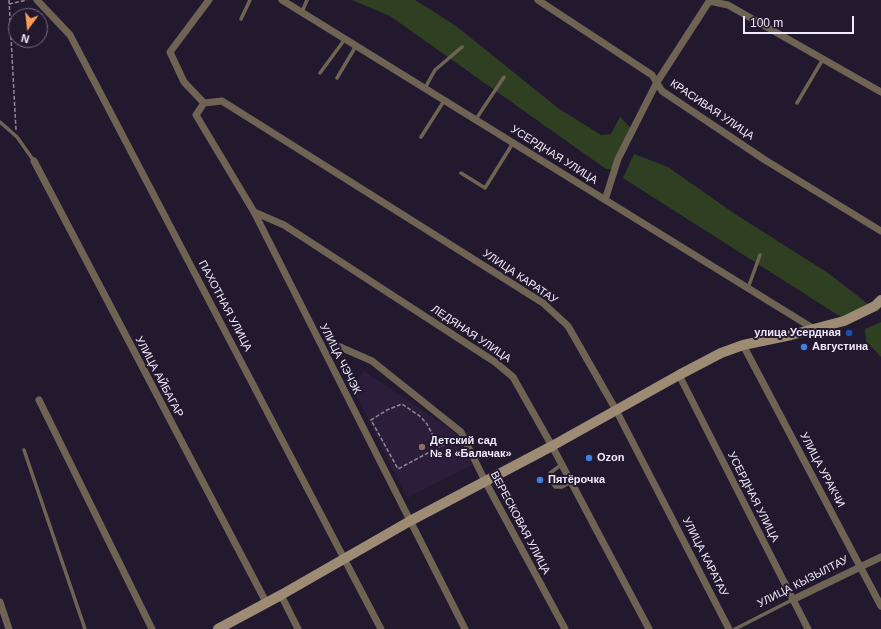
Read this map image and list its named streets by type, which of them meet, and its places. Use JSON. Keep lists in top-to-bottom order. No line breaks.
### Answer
{"streets":{"street":["КРАСИВАЯ УЛИЦА","УСЕРДНАЯ УЛИЦА","УЛИЦА КАРАТАУ","ПАХОТНАЯ УЛИЦА","ЛЕДЯНАЯ УЛИЦА","УЛИЦА ЧЭЧЭК","УЛИЦА АЙБАГАР","УЛИЦА УРАКЧИ","ВЕРЕСКОВАЯ УЛИЦА","УЛИЦА КЫЗЫЛТАУ"]},"crossings":[["УСЕРДНАЯ УЛИЦА","УЛИЦА КЫЗЫЛТАУ"],["УЛИЦА КАРАТАУ","УЛИЦА ЧЭЧЭК"],["ЛЕДЯНАЯ УЛИЦА","УЛИЦА ЧЭЧЭК"],["УЛИЦА УРАКЧИ","УЛИЦА КЫЗЫЛТАУ"]],"places":["улица Усердная","Августина","Детский сад № 8 «Балачак»","Ozon","Пятёрочка"],"scale_bar":"100 m","north":"bottom"}
